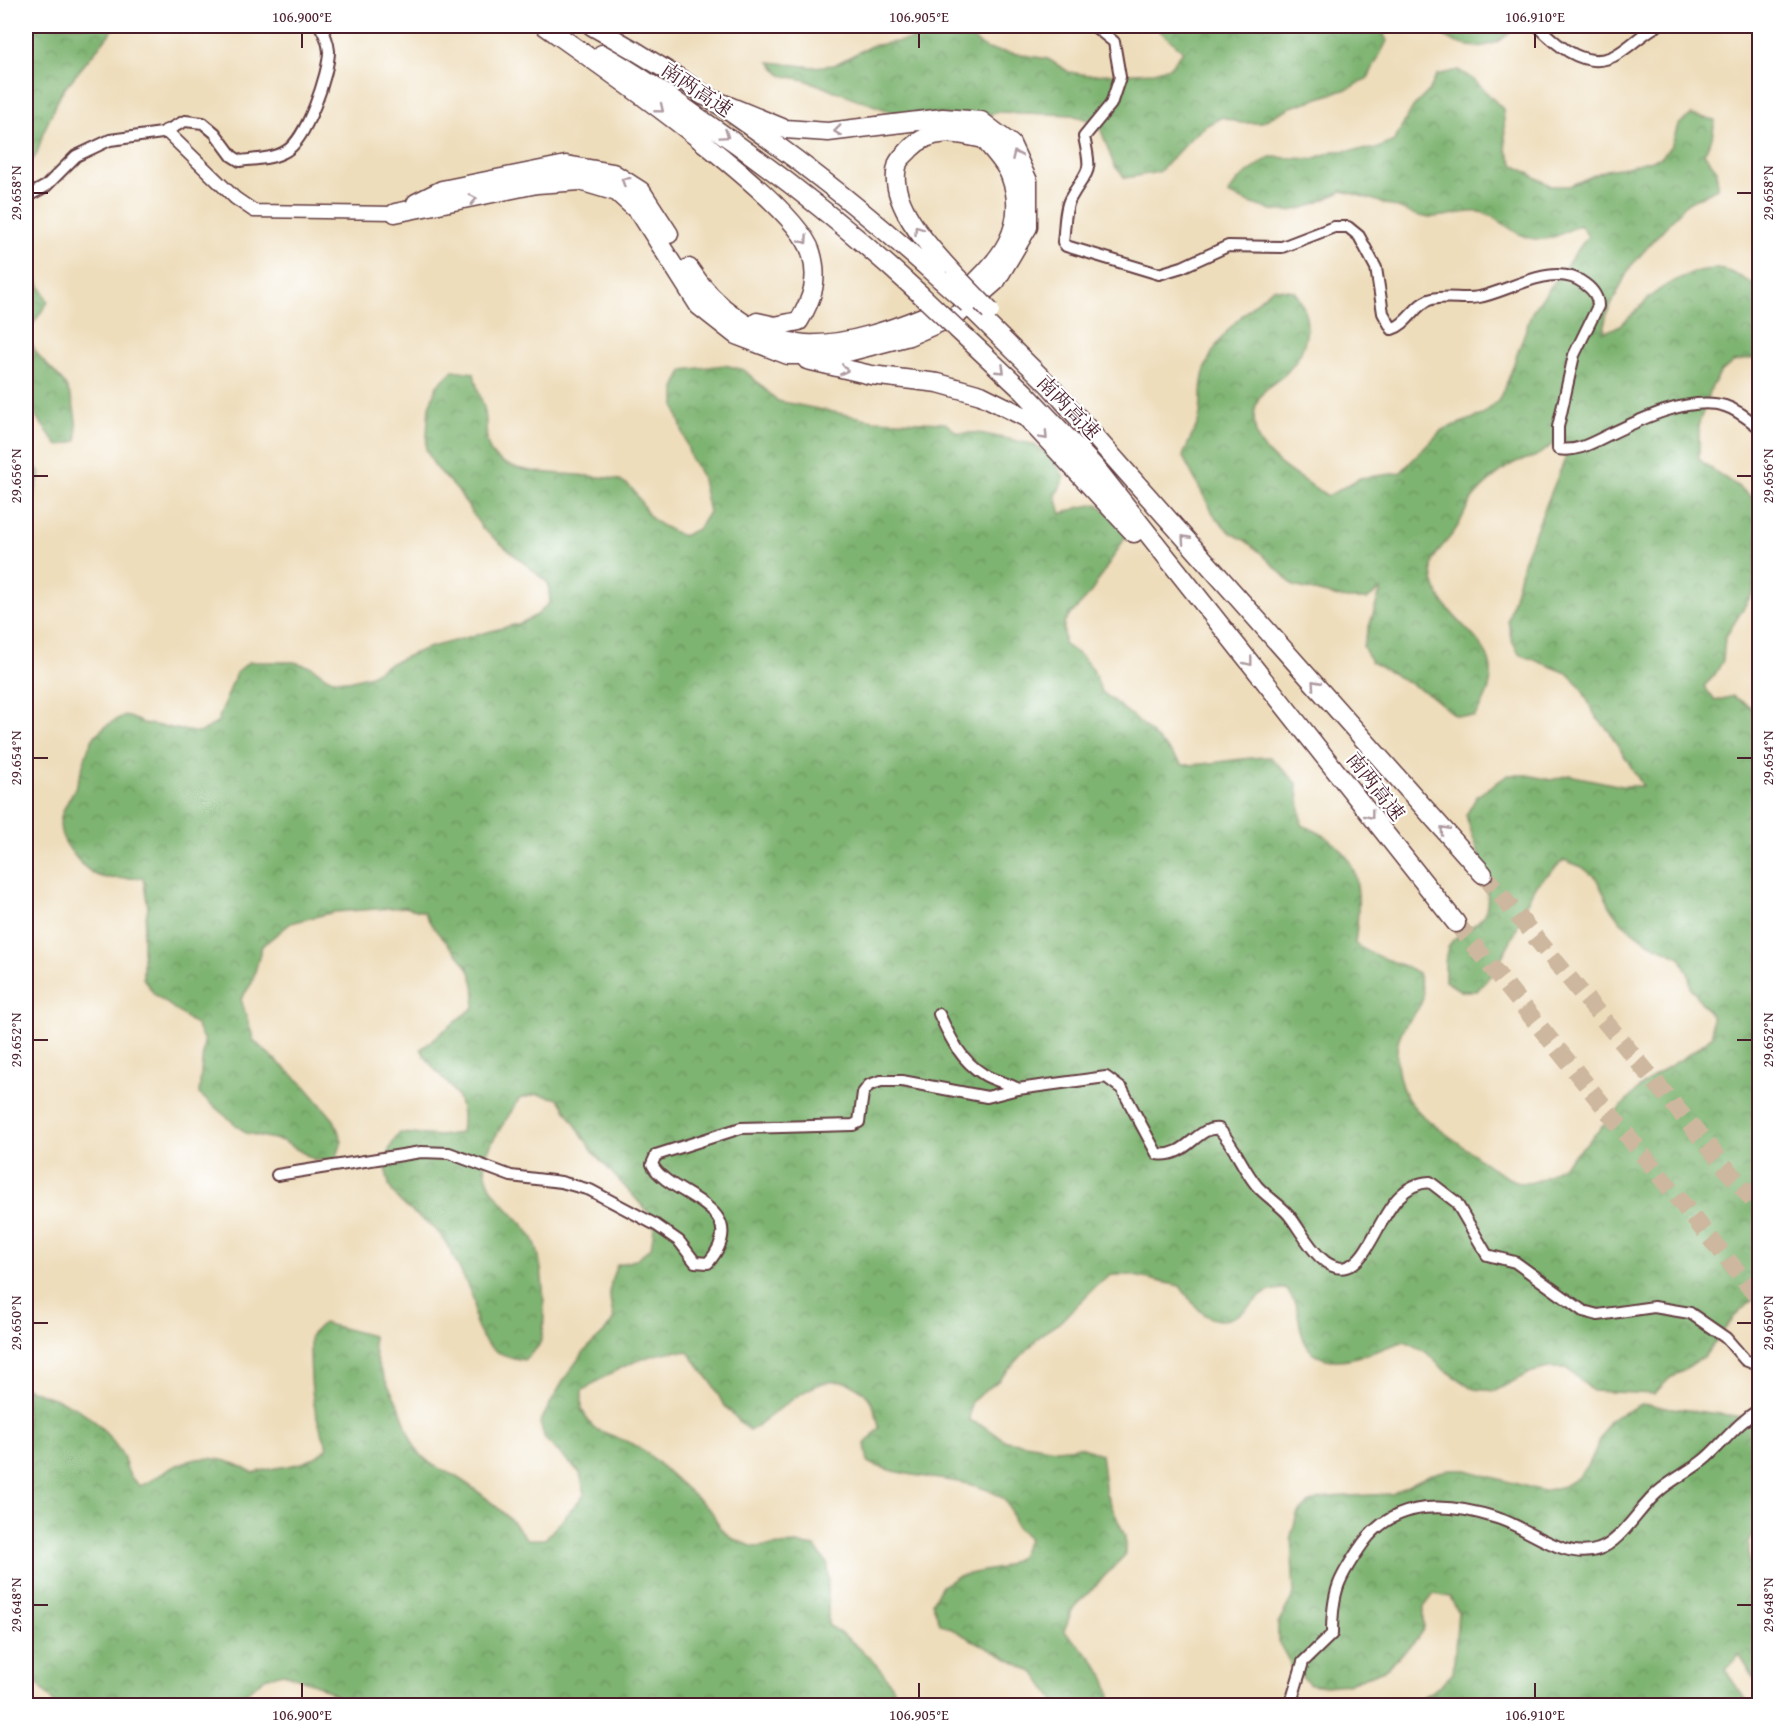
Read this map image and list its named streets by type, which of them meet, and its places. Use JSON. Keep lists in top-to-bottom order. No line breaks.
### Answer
{"streets":{"highway":["南两高速"]},"coordinates":["106.900°E","106.905°E","106.910°E","29.658°N","29.656°N","29.654°N","29.652°N","29.650°N","29.648°N"]}
